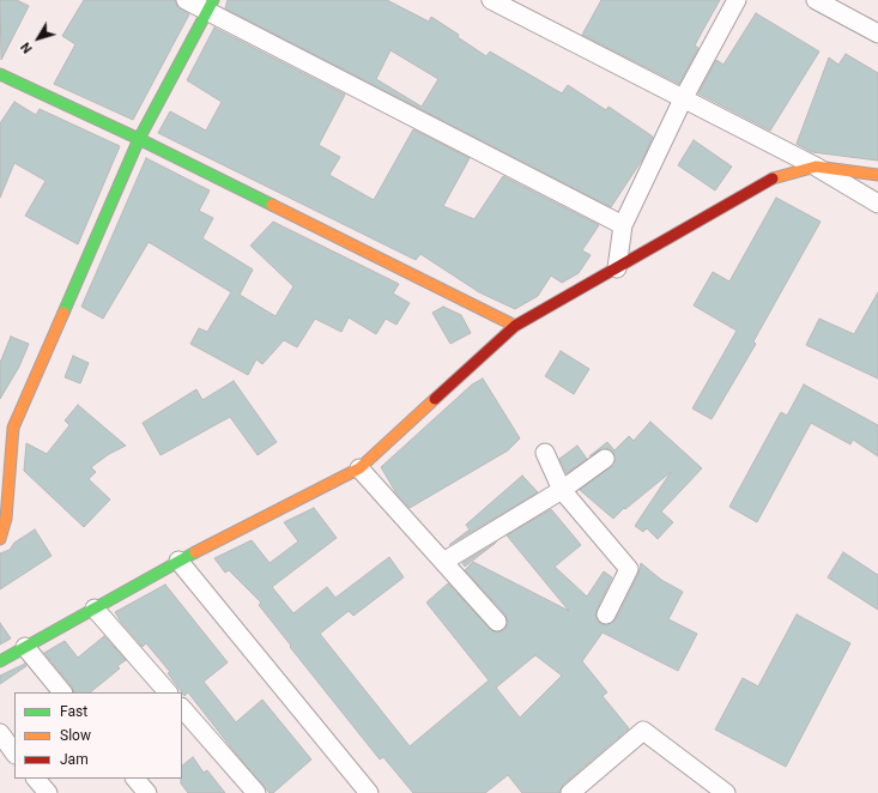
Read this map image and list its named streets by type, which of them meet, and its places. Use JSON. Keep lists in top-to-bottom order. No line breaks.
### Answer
{"legend":["Fast","Slow","Jam"],"north":"bottom left"}
